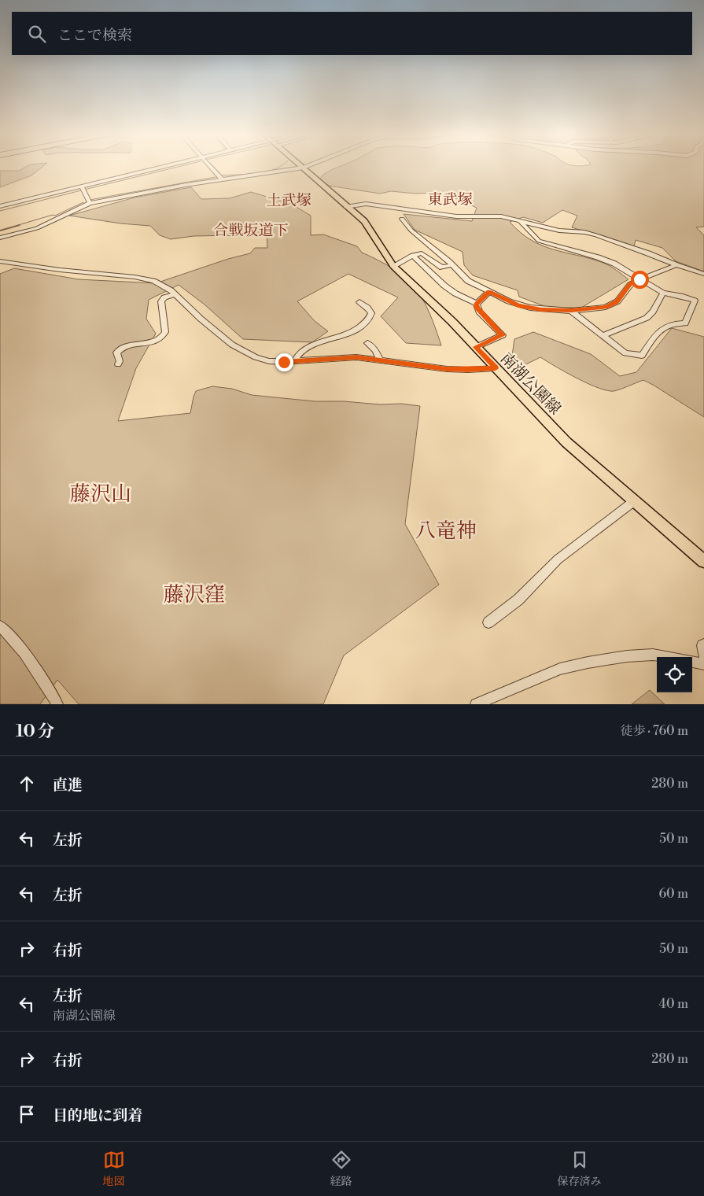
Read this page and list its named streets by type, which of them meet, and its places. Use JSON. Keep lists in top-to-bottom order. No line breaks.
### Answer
{"streets":{"main road":["南湖公園線"]},"districts":["東武塚","土武塚","合戦坂道下","藤沢山","八竜神","藤沢窪"],"page":{"search":"ここで検索","heading":["10 分","徒歩 · 760 m"],"list":[["直進","280 m"],["左折","50 m"],["左折","60 m"],["右折","50 m"],["左折","南湖公園線","40 m"],["右折","280 m"],"目的地に到着"],"nav":["地図","経路","保存済み"]}}
